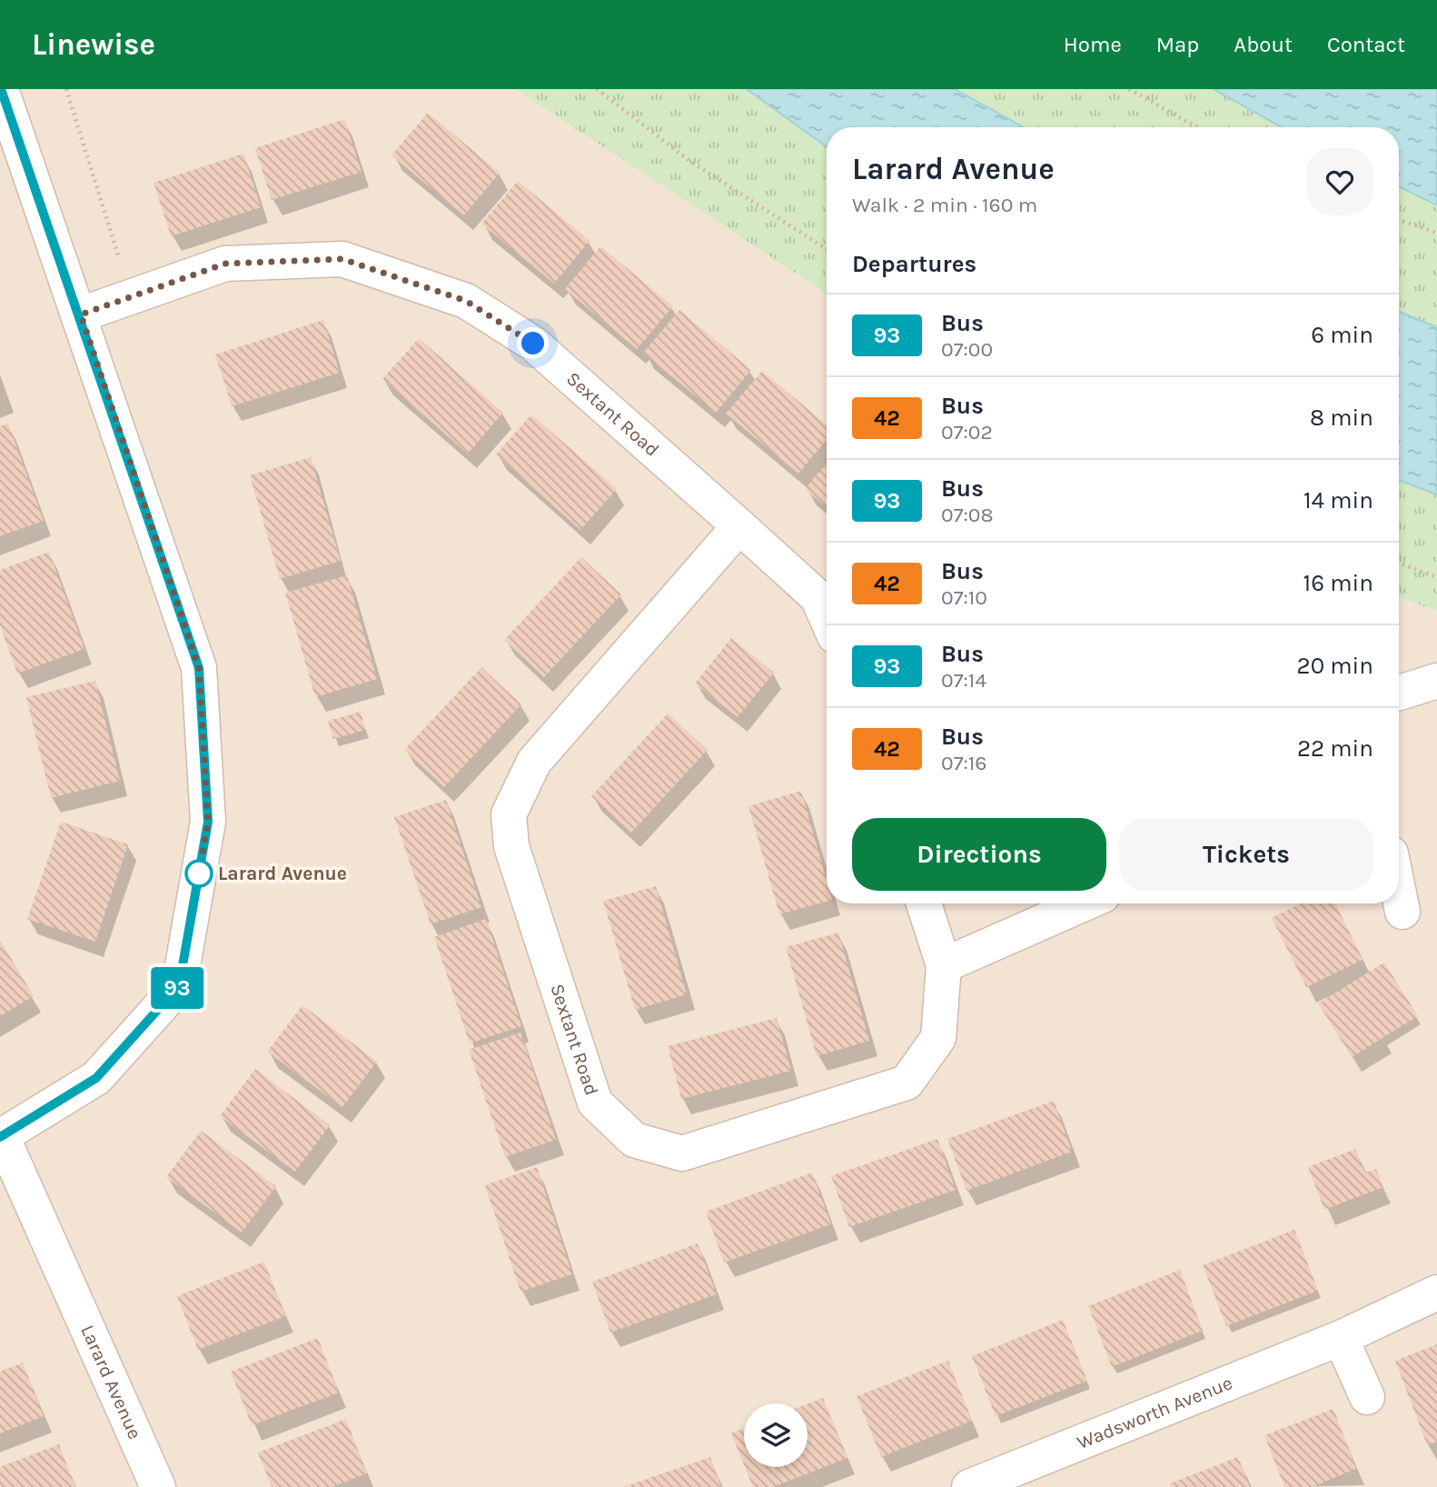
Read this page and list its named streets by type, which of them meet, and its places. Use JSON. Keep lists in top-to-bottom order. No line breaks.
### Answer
{"streets":{"street":["Sextant Road","Larard Avenue","Wadsworth Avenue"]},"places":["Larard Avenue"],"lines":["bus line 93"],"page":{"header":"Linewise","nav":["Home","Map","About","Contact"],"on_map":"93","heading":[["Larard Avenue","Walk · 2 min · 160 m"],"Departures"],"list":[{"mark":"93","name":"Bus","note":"07:00","value":"6 min"},{"mark":"42","name":"Bus","note":"07:02","value":"8 min"},{"mark":"93","name":"Bus","note":"07:08","value":"14 min"},{"mark":"42","name":"Bus","note":"07:10","value":"16 min"},{"mark":"93","name":"Bus","note":"07:14","value":"20 min"},{"mark":"42","name":"Bus","note":"07:16","value":"22 min"}],"buttons":["Directions","Tickets"]}}
